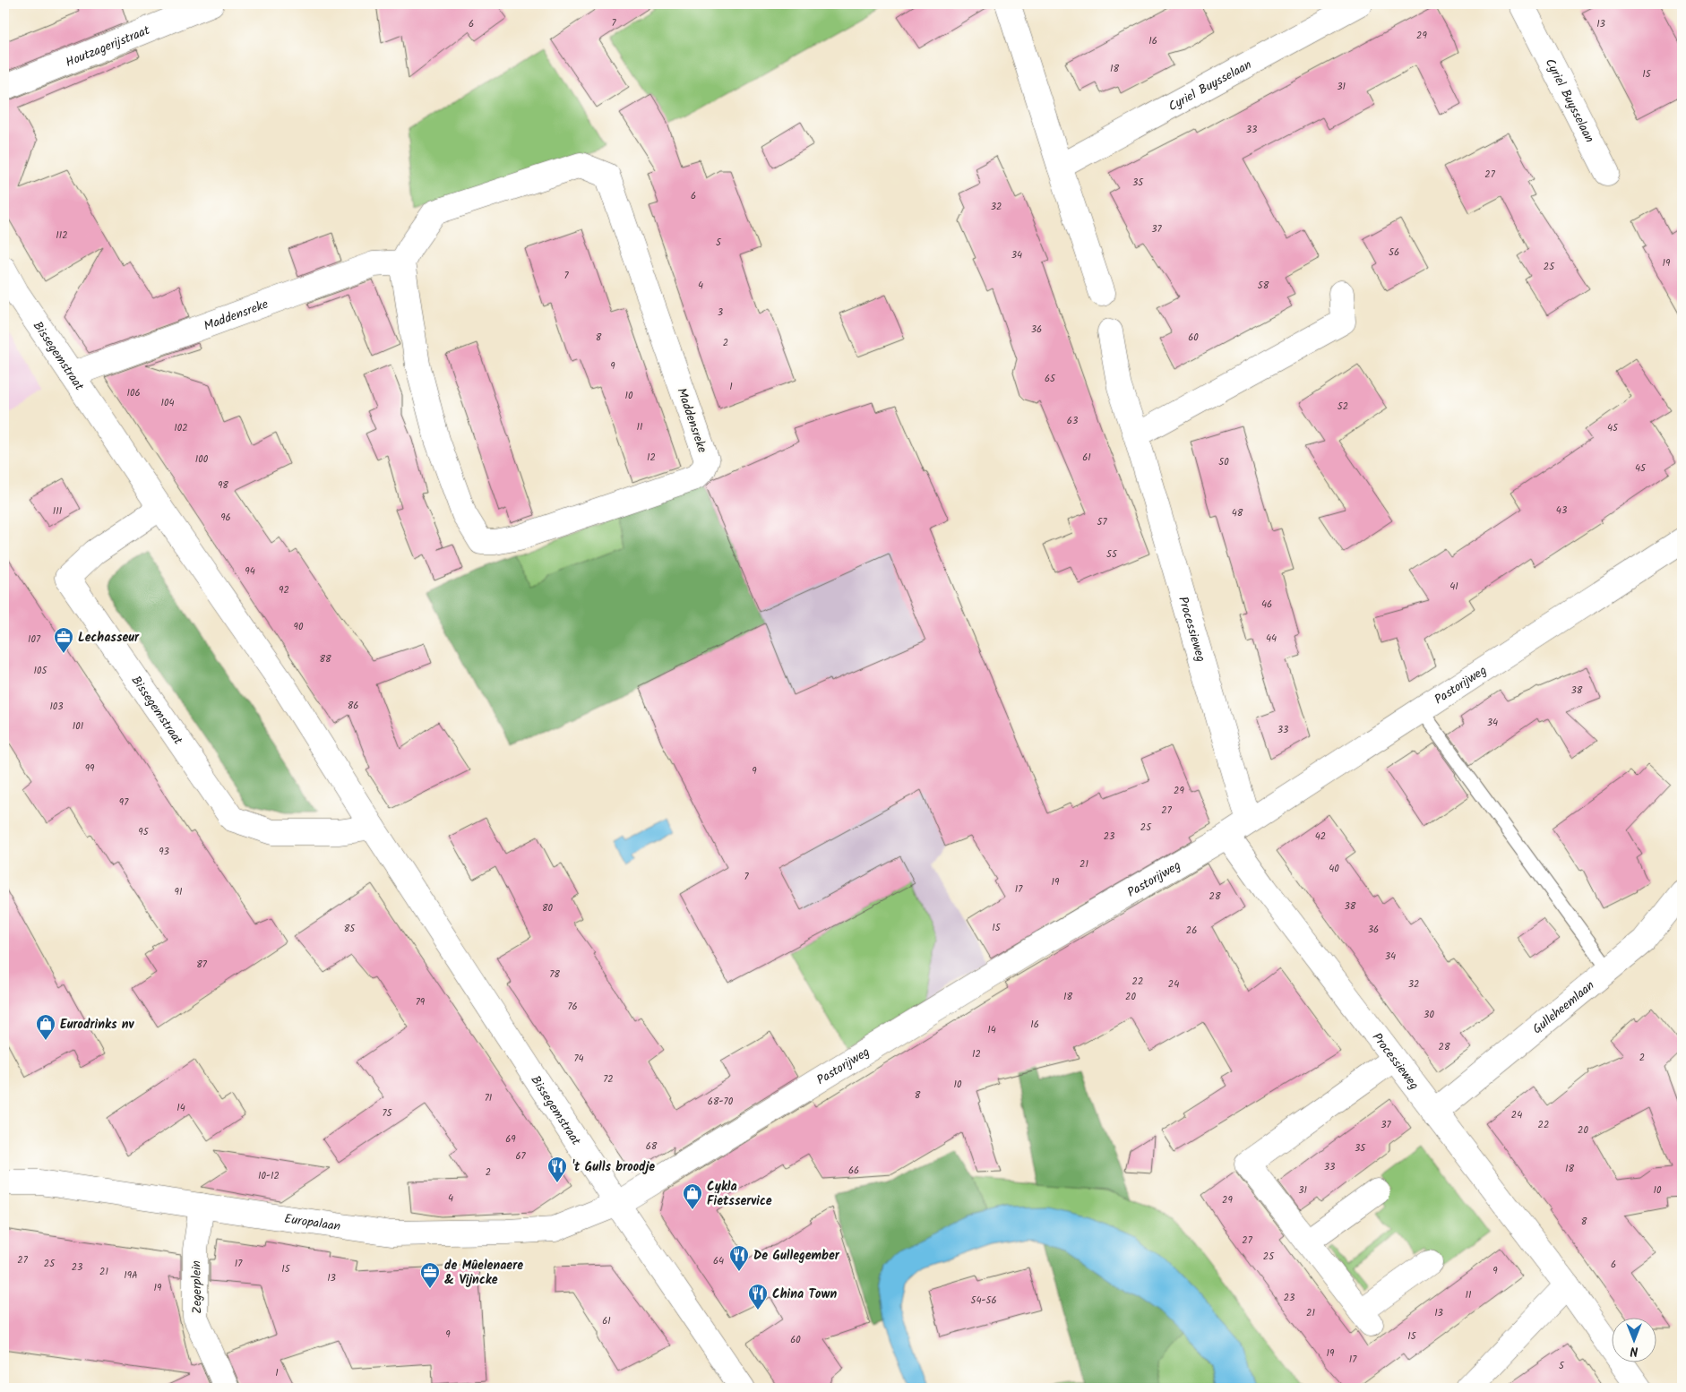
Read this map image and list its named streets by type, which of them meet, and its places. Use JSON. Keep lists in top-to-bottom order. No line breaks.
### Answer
{"streets":{"street":["Houtzagerijstraat","Cyriel Buysselaan","Maddensreke","Bissegemstraat","Processieweg","Pastorijweg","Gulleheemlaan","Europalaan","Zegerplein"]},"crossings":[["Maddensreke","Bissegemstraat"],["Bissegemstraat","Pastorijweg"],["Bissegemstraat","Europalaan"],["Processieweg","Pastorijweg"],["Processieweg","Gulleheemlaan"],["Pastorijweg","Europalaan"],["Europalaan","Zegerplein"]],"places":{"office":["Lechasseur","de Mûelenaere & Vijncke"],"shop":["Eurodrinks nv","Cykla Fietsservice"],"restaurant":["'t Gulls broodje","De Gullegember","China Town"]},"house_numbers":["7","6","13","29","16","18","15","31","33","27","35","6","32","37","112","5","56","34","19","25","7","4","58","3","36","8","60","2","9","65","1","106","10","104","52","63","11","102","45","12","61","100","50","45","98","43","111","48","96","57","55","94","41","92","46","90","44","107","88","105","38","86","103","34","101","33","99","9","29","97","27","25","95","23","42","93","21","40","7","19","17","91","28","38","80","15","85","36","26","34","87","78","22","24","32","18","20","79","76","30","16","14","28","12","2","74","72","10","8","71","68-70","14","75","24","37","22","20","69","68","35","67","33","18","66","2","10-12","31","10","4","29","8","27","25","27","64","25","17","6","23","15","9","21","19A","13","19","11","23","54-56","21","13","61","9","15","60","19","17","5","1"],"north":"bottom"}
